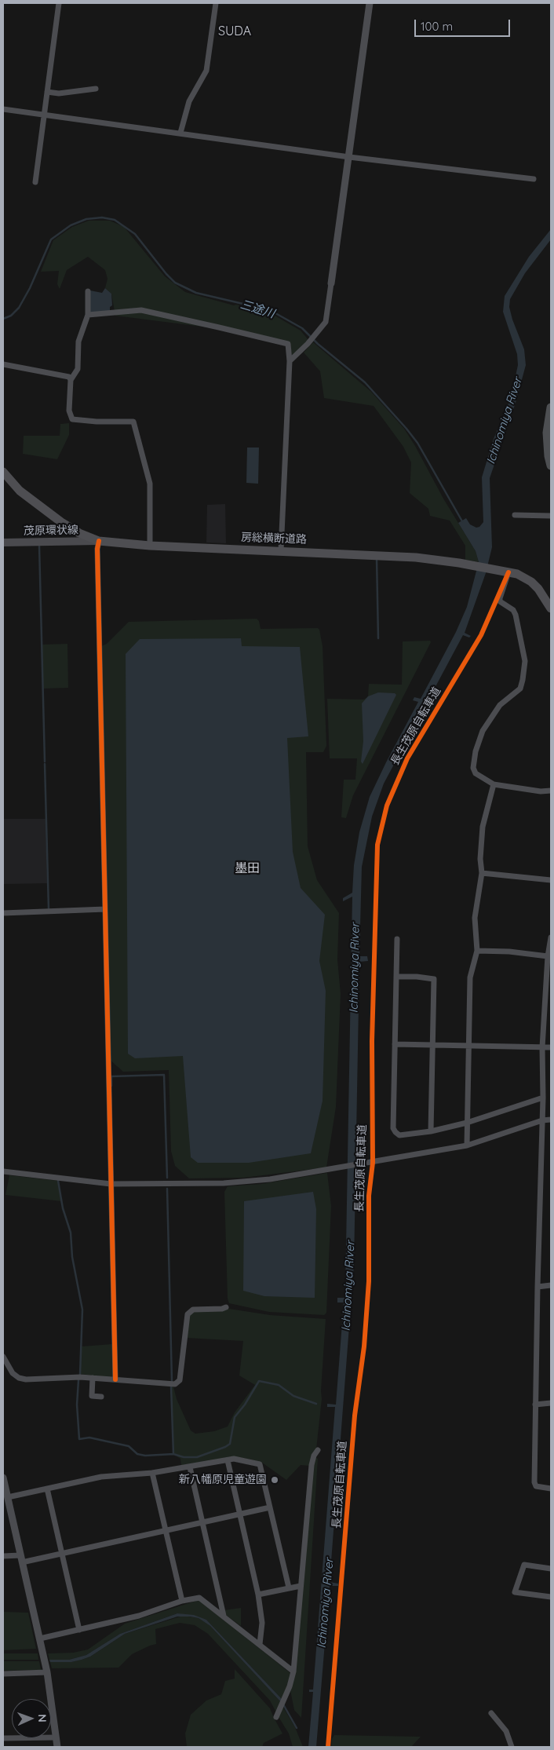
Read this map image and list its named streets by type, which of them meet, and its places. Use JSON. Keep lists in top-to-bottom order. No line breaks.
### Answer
{"streets":{"highway":["房総横断道路"],"main road":["茂原環状線"],"cycle path":["長生茂原自転車道"]},"crossings":[["茂原環状線","房総横断道路"]],"districts":["SUDA","墨田"],"water":["三途川","Ichinomiya River"],"places":["新八幡原児童遊園"],"scale_bar":"100 m","north":"right"}
